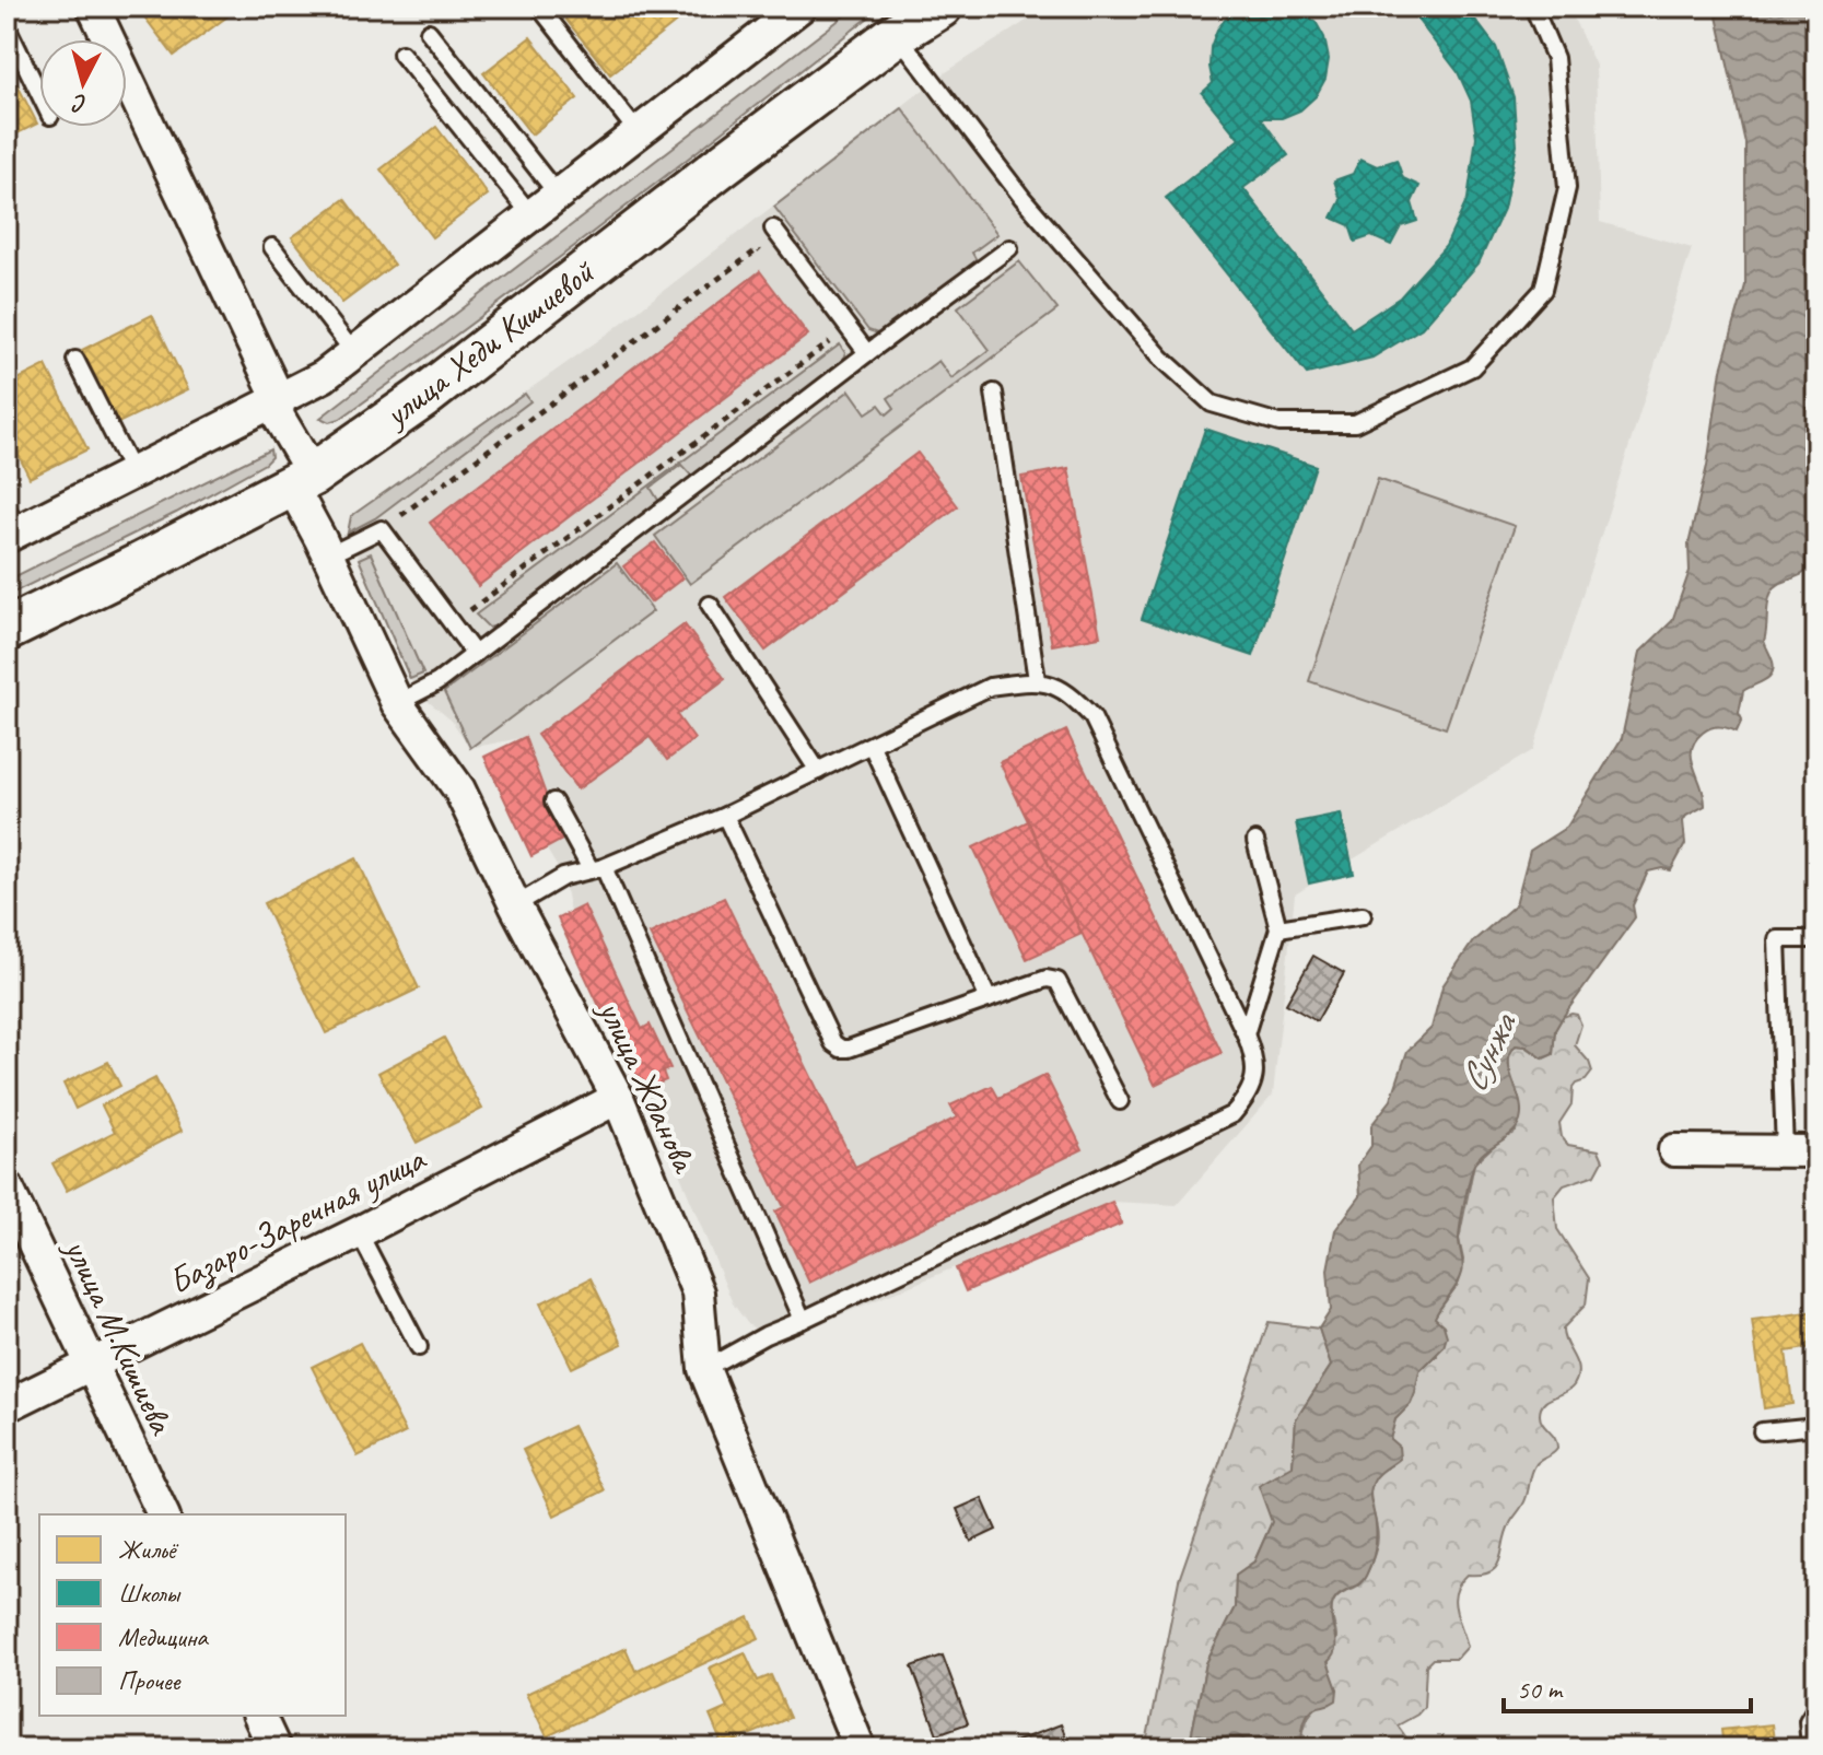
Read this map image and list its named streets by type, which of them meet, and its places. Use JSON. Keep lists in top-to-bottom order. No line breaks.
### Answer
{"streets":{"main road":["улица Хеди Кишиевой"],"street":["улица Жданова","Базаро-Заречная улица","улица М.Кишиева"]},"crossings":[["улица Хеди Кишиевой","улица Жданова"],["улица Жданова","Базаро-Заречная улица"],["Базаро-Заречная улица","улица М.Кишиева"]],"water":["Сунжа"],"legend":["Жильё","Школы","Медицина","Прочее"],"scale_bar":"50 m","north":"bottom"}
